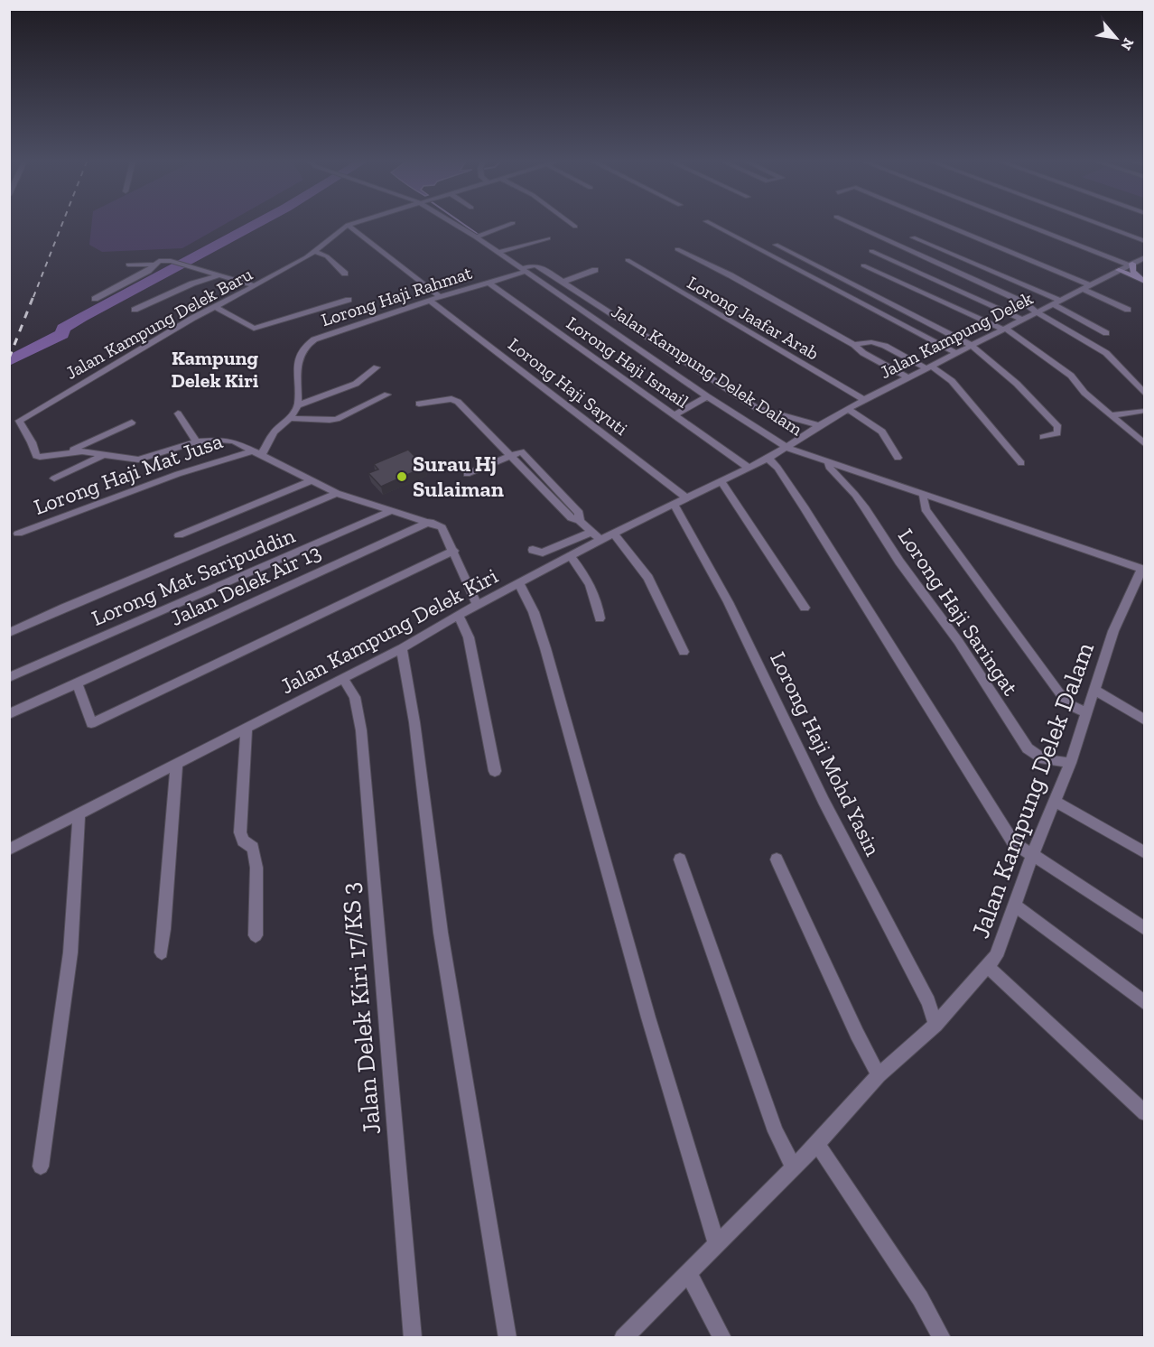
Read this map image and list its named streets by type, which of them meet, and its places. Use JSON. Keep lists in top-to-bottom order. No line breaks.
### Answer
{"streets":{"street":["Lorong Haji Rahmat","Lorong Jaafar Arab","Jalan Kampung Delek Baru","Jalan Kampung Delek","Lorong Haji Ismail","Jalan Kampung Delek Dalam","Lorong Haji Sayuti","Lorong Haji Mat Jusa","Lorong Mat Saripuddin","Jalan Delek Air 13","Lorong Haji Saringat","Jalan Kampung Delek Kiri","Lorong Haji Mohd Yasin","Jalan Delek Kiri 17/KS 3"]},"crossings":[["Lorong Haji Rahmat","Lorong Haji Ismail"],["Lorong Haji Rahmat","Jalan Kampung Delek Dalam"],["Lorong Haji Rahmat","Lorong Haji Sayuti"],["Lorong Jaafar Arab","Jalan Kampung Delek"],["Jalan Kampung Delek","Jalan Kampung Delek Dalam"],["Jalan Kampung Delek","Jalan Kampung Delek Kiri"],["Lorong Haji Ismail","Jalan Kampung Delek Kiri"],["Jalan Kampung Delek Dalam","Lorong Haji Saringat"],["Jalan Kampung Delek Dalam","Jalan Kampung Delek Kiri"],["Jalan Kampung Delek Dalam","Lorong Haji Mohd Yasin"],["Lorong Haji Sayuti","Jalan Kampung Delek Kiri"],["Jalan Kampung Delek Kiri","Lorong Haji Mohd Yasin"],["Jalan Kampung Delek Kiri","Jalan Delek Kiri 17/KS 3"]],"districts":["Kampung Delek Kiri"],"places":["Surau Hj Sulaiman"],"north":"bottom right"}
